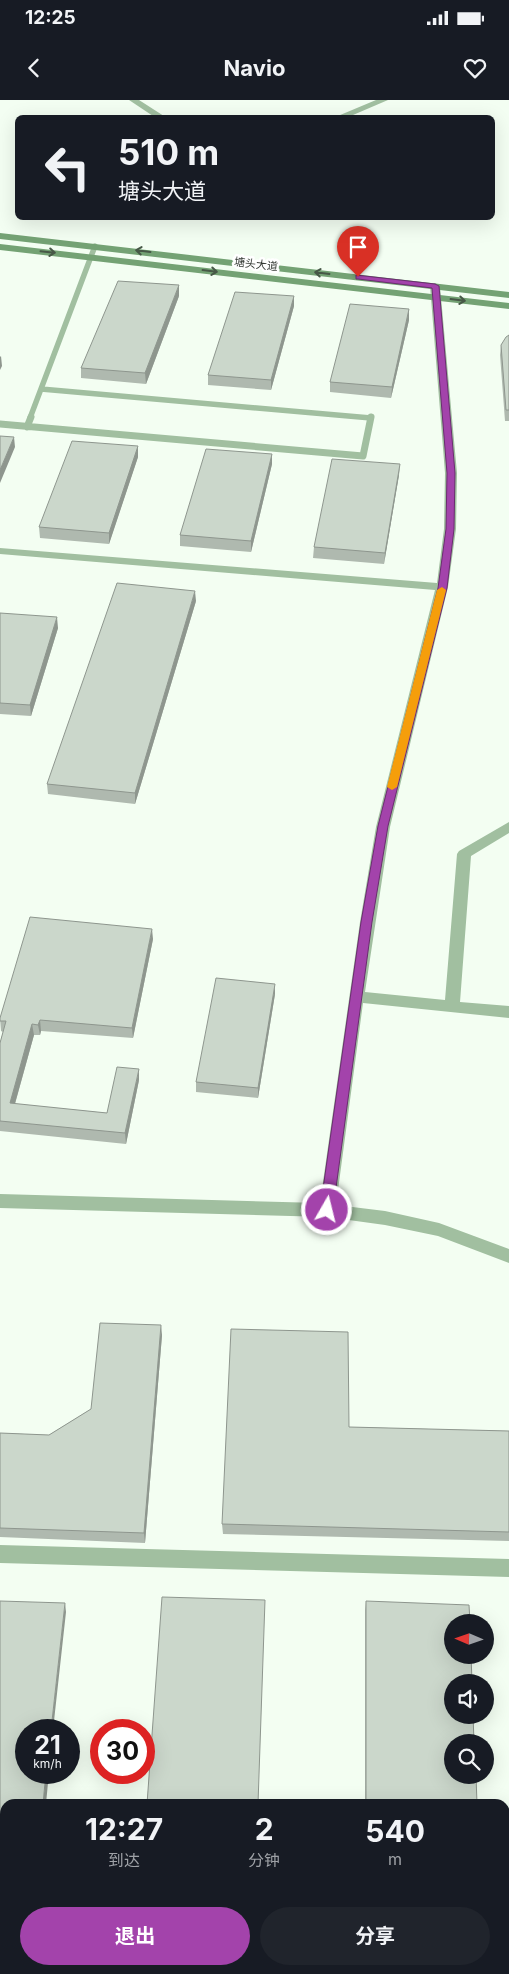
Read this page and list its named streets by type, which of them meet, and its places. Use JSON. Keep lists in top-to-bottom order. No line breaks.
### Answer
{"streets":{"main road":["塘头大道"]},"north":"left","page":{"status":"12:25","header":"Navio","turn":["510 m","塘头大道"],"speed":"21 km/h","limit":"30","eta":["12:27","到达","2","分钟","540","m"],"buttons":["退出","分享"]}}
